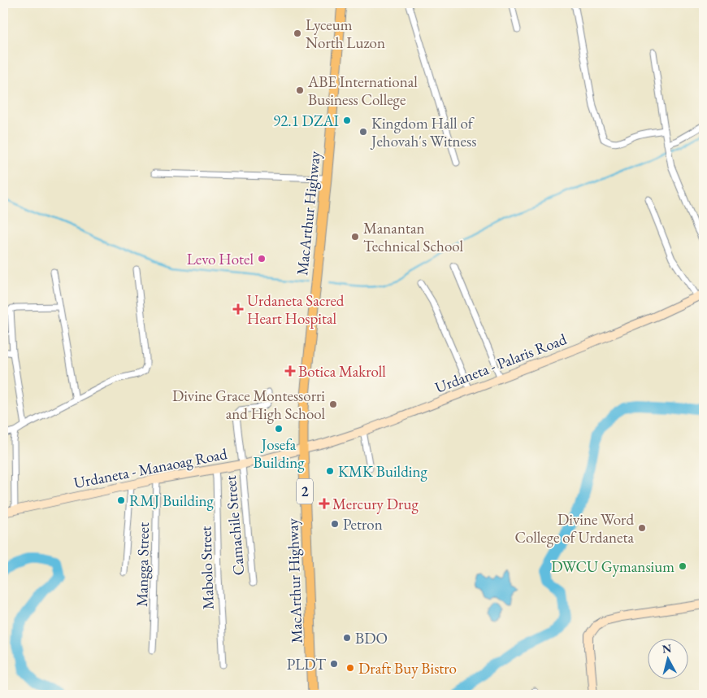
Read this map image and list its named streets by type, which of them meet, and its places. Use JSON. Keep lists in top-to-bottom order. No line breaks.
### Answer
{"streets":{"main road":["MacArthur Highway","Urdaneta - Palaris Road","Urdaneta - Manaoag Road","2"],"street":["Camachile Street","Mangga Street","Mabolo Street"]},"crossings":[["MacArthur Highway","Urdaneta - Palaris Road"],["MacArthur Highway","Urdaneta - Manaoag Road"],["Urdaneta - Palaris Road","Urdaneta - Manaoag Road"],["Urdaneta - Manaoag Road","Camachile Street"],["Urdaneta - Manaoag Road","Mangga Street"],["Urdaneta - Manaoag Road","Mabolo Street"]],"places":{"other":["Lyceum North Luzon","ABE International Business College","92.1 DZAI","Kingdom Hall of Jehovah's Witness","Manantan Technical School","Levo Hotel","Divine Grace Montessorri and High School","Josefa Building","KMK Building","RMJ Building","Petron","Divine Word College of Urdaneta","DWCU Gymansium","BDO","PLDT","Draft Buy Bistro"],"health":["Urdaneta Sacred Heart Hospital","Botica Makroll","Mercury Drug"]},"north":"top"}
